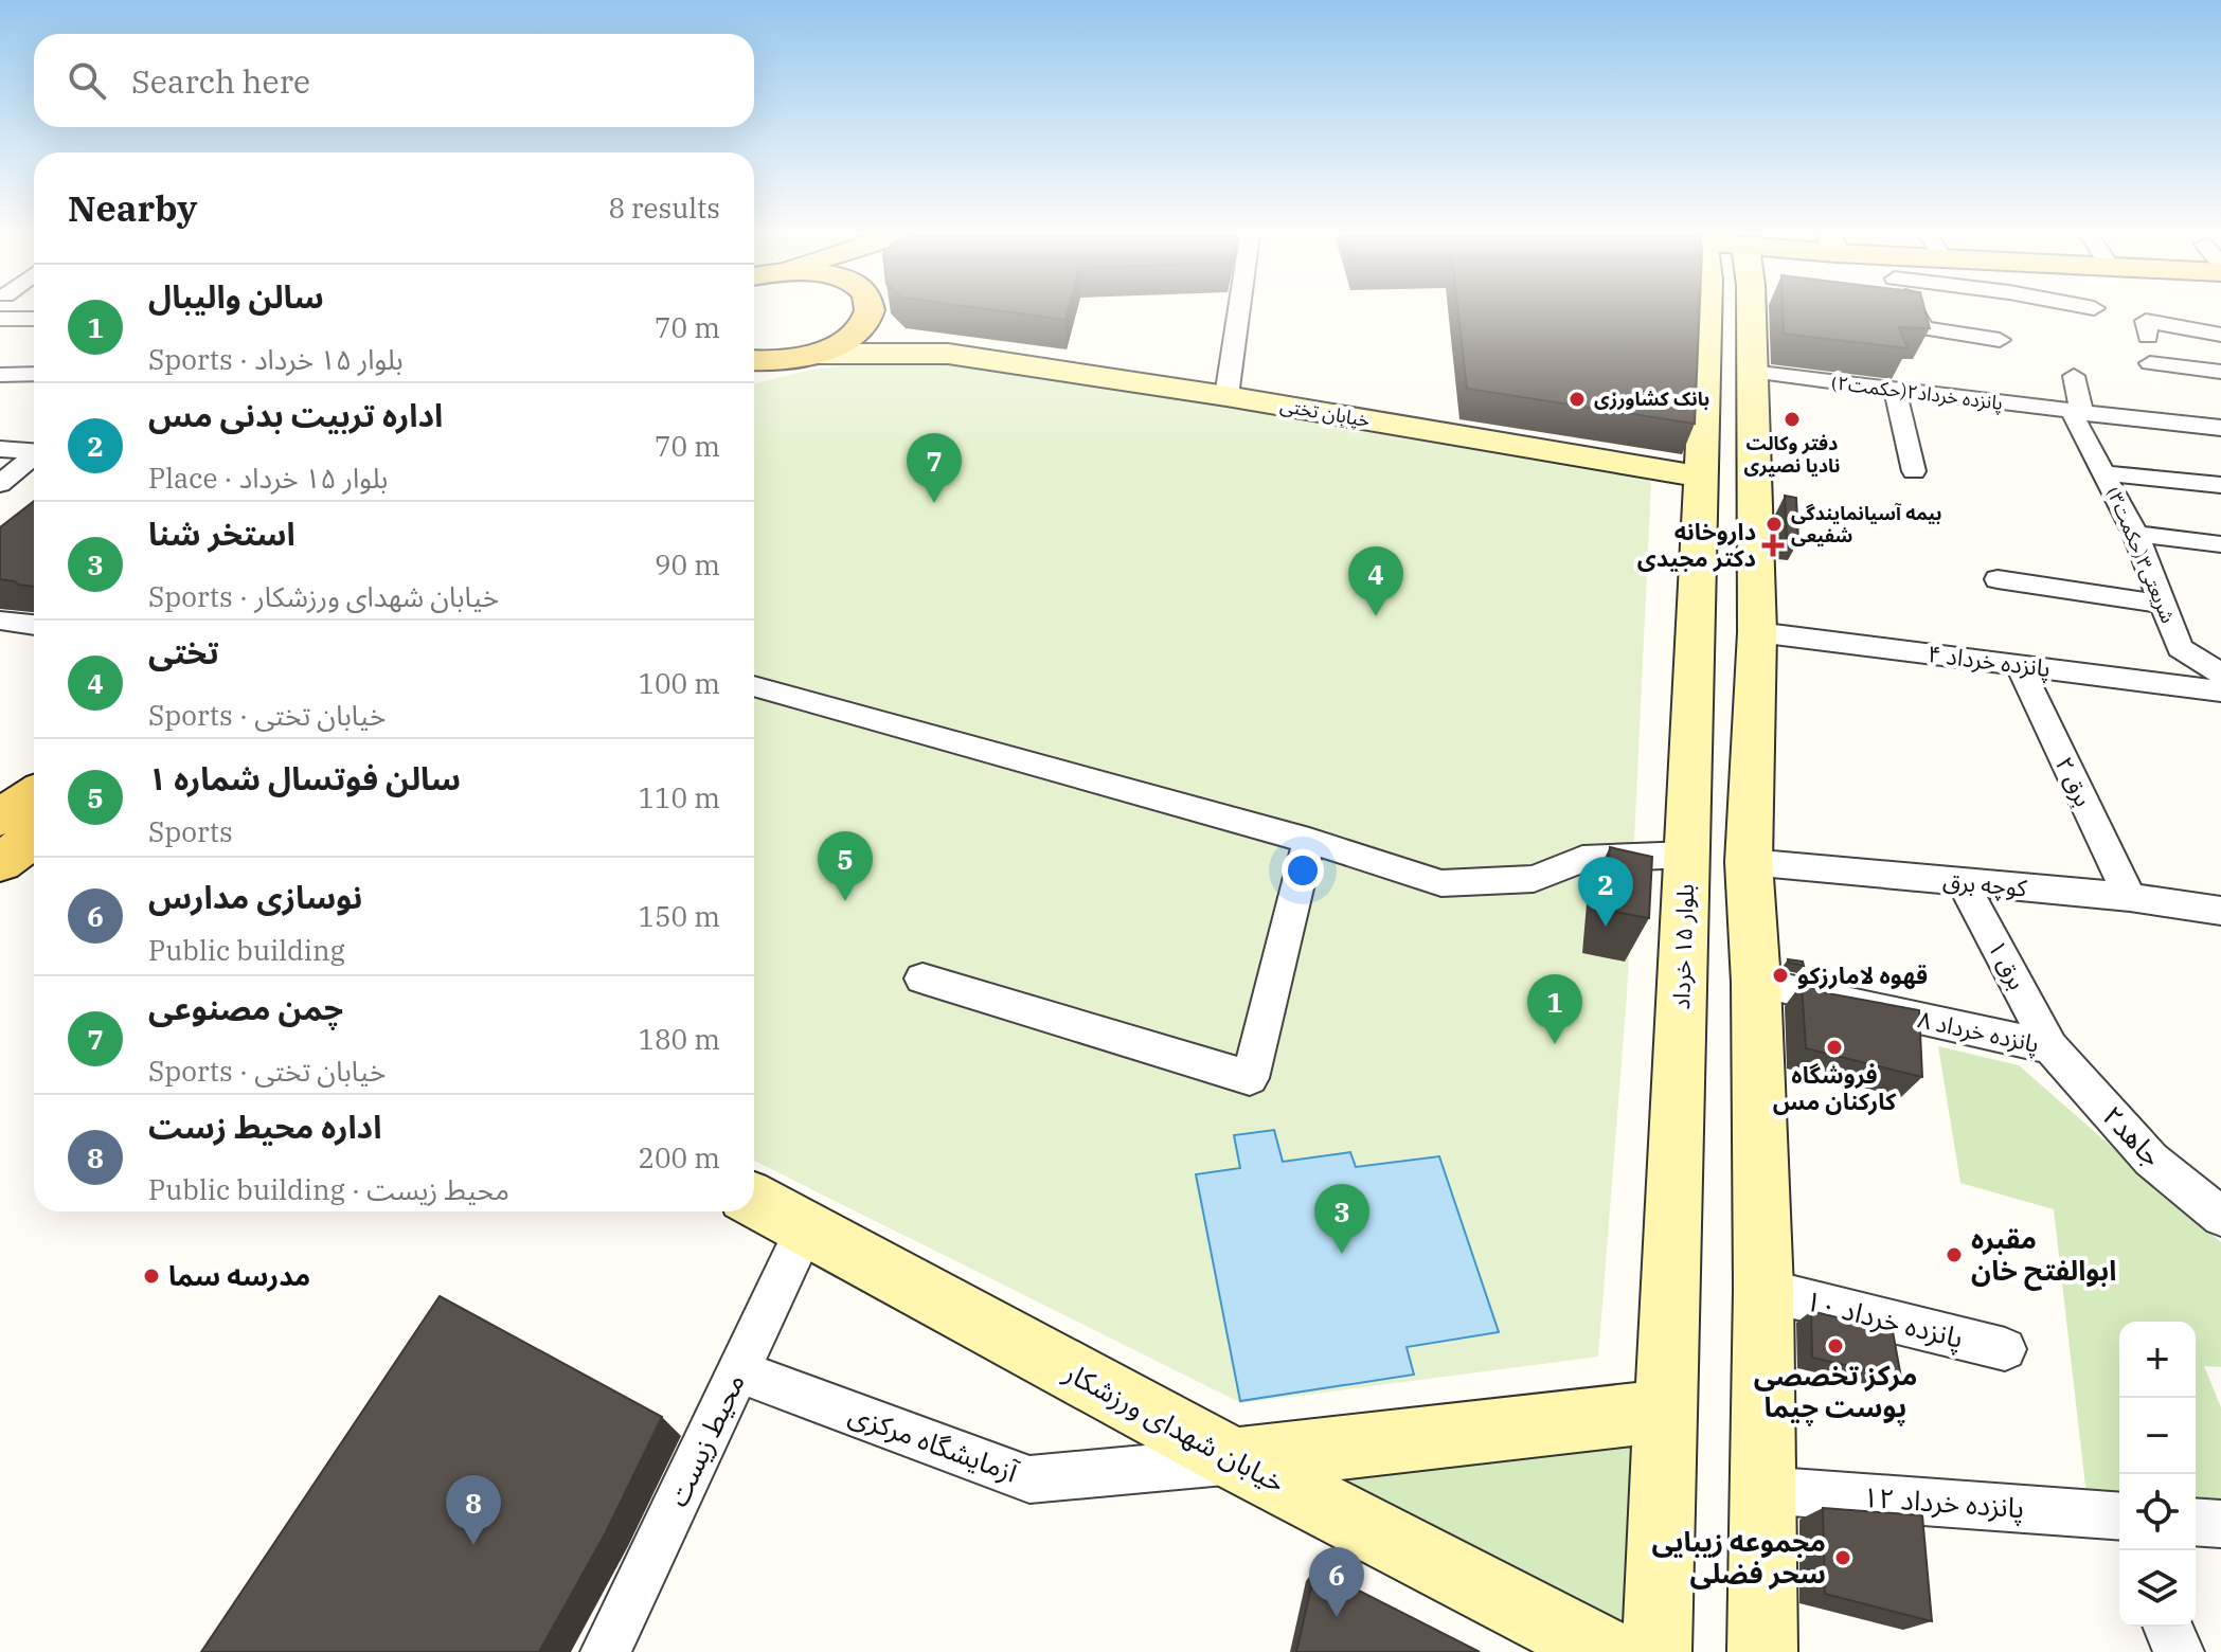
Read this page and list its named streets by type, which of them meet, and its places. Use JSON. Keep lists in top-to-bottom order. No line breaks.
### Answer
{"streets":{"main road":["خیابان تختی","بلوار ۱۵ خرداد","خیابان شهدای ورزشکار"],"street":["پانزده خرداد۲(حکمت۲)","شریعتی۳(حکمت۳)","پانزده خرداد ۴","برق ۲","کوچه برق","برق ۱","پانزده خرداد ۸","جاهد۲","پانزده خرداد ۱۰","محیط زیست","آزمایشگاه مرکزی","پانزده خرداد ۱۲"]},"crossings":[["پانزده خرداد۲(حکمت۲)","شریعتی۳(حکمت۳)"],["خیابان تختی","بلوار ۱۵ خرداد"],["پانزده خرداد ۴","برق ۲"],["برق ۲","کوچه برق"],["کوچه برق","برق ۱"],["برق ۱","پانزده خرداد ۸"],["برق ۱","جاهد۲"],["پانزده خرداد ۸","جاهد۲"],["خیابان شهدای ورزشکار","محیط زیست"],["خیابان شهدای ورزشکار","آزمایشگاه مرکزی"],["محیط زیست","آزمایشگاه مرکزی"]],"places":{"other":["بانک کشاورزی","دفتر وکالت نادیا نصیری","بیمه آسیانمایندگی شفیعی","قهوه لامارزکو","فروشگاه کارکنان مس","مقبره ابوالفتح خان","مدرسه سما","مرکز تخصصی پوست چیما","مجموعه زیبایی سحر فضلی"],"health":["داروخانه دکتر مجیدی"]},"page":{"search":"Search here","heading":["Nearby","8 results"],"list":[{"mark":"1","name":"سالن والیبال","note":"Sports · بلوار ۱۵ خرداد","value":"70 m"},{"mark":"2","name":"اداره تربیت بدنی مس","note":"Place · بلوار ۱۵ خرداد","value":"70 m"},{"mark":"3","name":"استخر شنا","note":"Sports · خیابان شهدای ورزشکار","value":"90 m"},{"mark":"4","name":"تختی","note":"Sports · خیابان تختی","value":"100 m"},{"mark":"5","name":"سالن فوتسال شماره ۱","note":"Sports","value":"110 m"},{"mark":"6","name":"نوسازی مدارس","note":"Public building","value":"150 m"},{"mark":"7","name":"چمن مصنوعی","note":"Sports · خیابان تختی","value":"180 m"},{"mark":"8","name":"اداره محیط زست","note":"Public building · محیط زیست","value":"200 m"}],"pins":["7","4","5","2","1","3","8","6"],"map_buttons":["+","−"]}}
